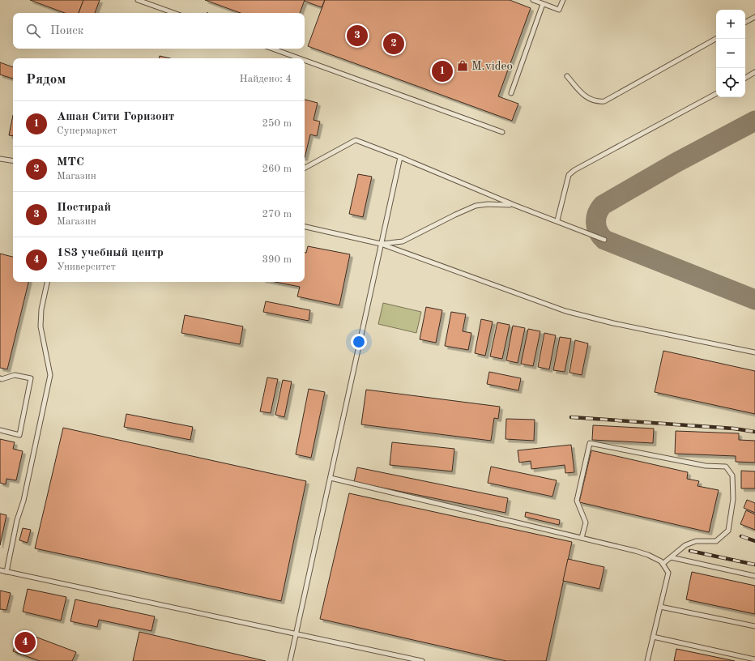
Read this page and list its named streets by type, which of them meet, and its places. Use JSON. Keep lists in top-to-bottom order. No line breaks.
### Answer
{"places":{"shop":["M.video"]},"page":{"map_buttons":["+","−"],"search":"Поиск","pins":["3","2","1","4"],"heading":["Рядом","Найдено: 4"],"list":[{"mark":"1","name":"Ашан Сити Горизонт","note":"Супермаркет","value":"250 m"},{"mark":"2","name":"МТС","note":"Магазин","value":"260 m"},{"mark":"3","name":"Постирай","note":"Магазин","value":"270 m"},{"mark":"4","name":"183 учебный центр","note":"Университет","value":"390 m"}]}}
